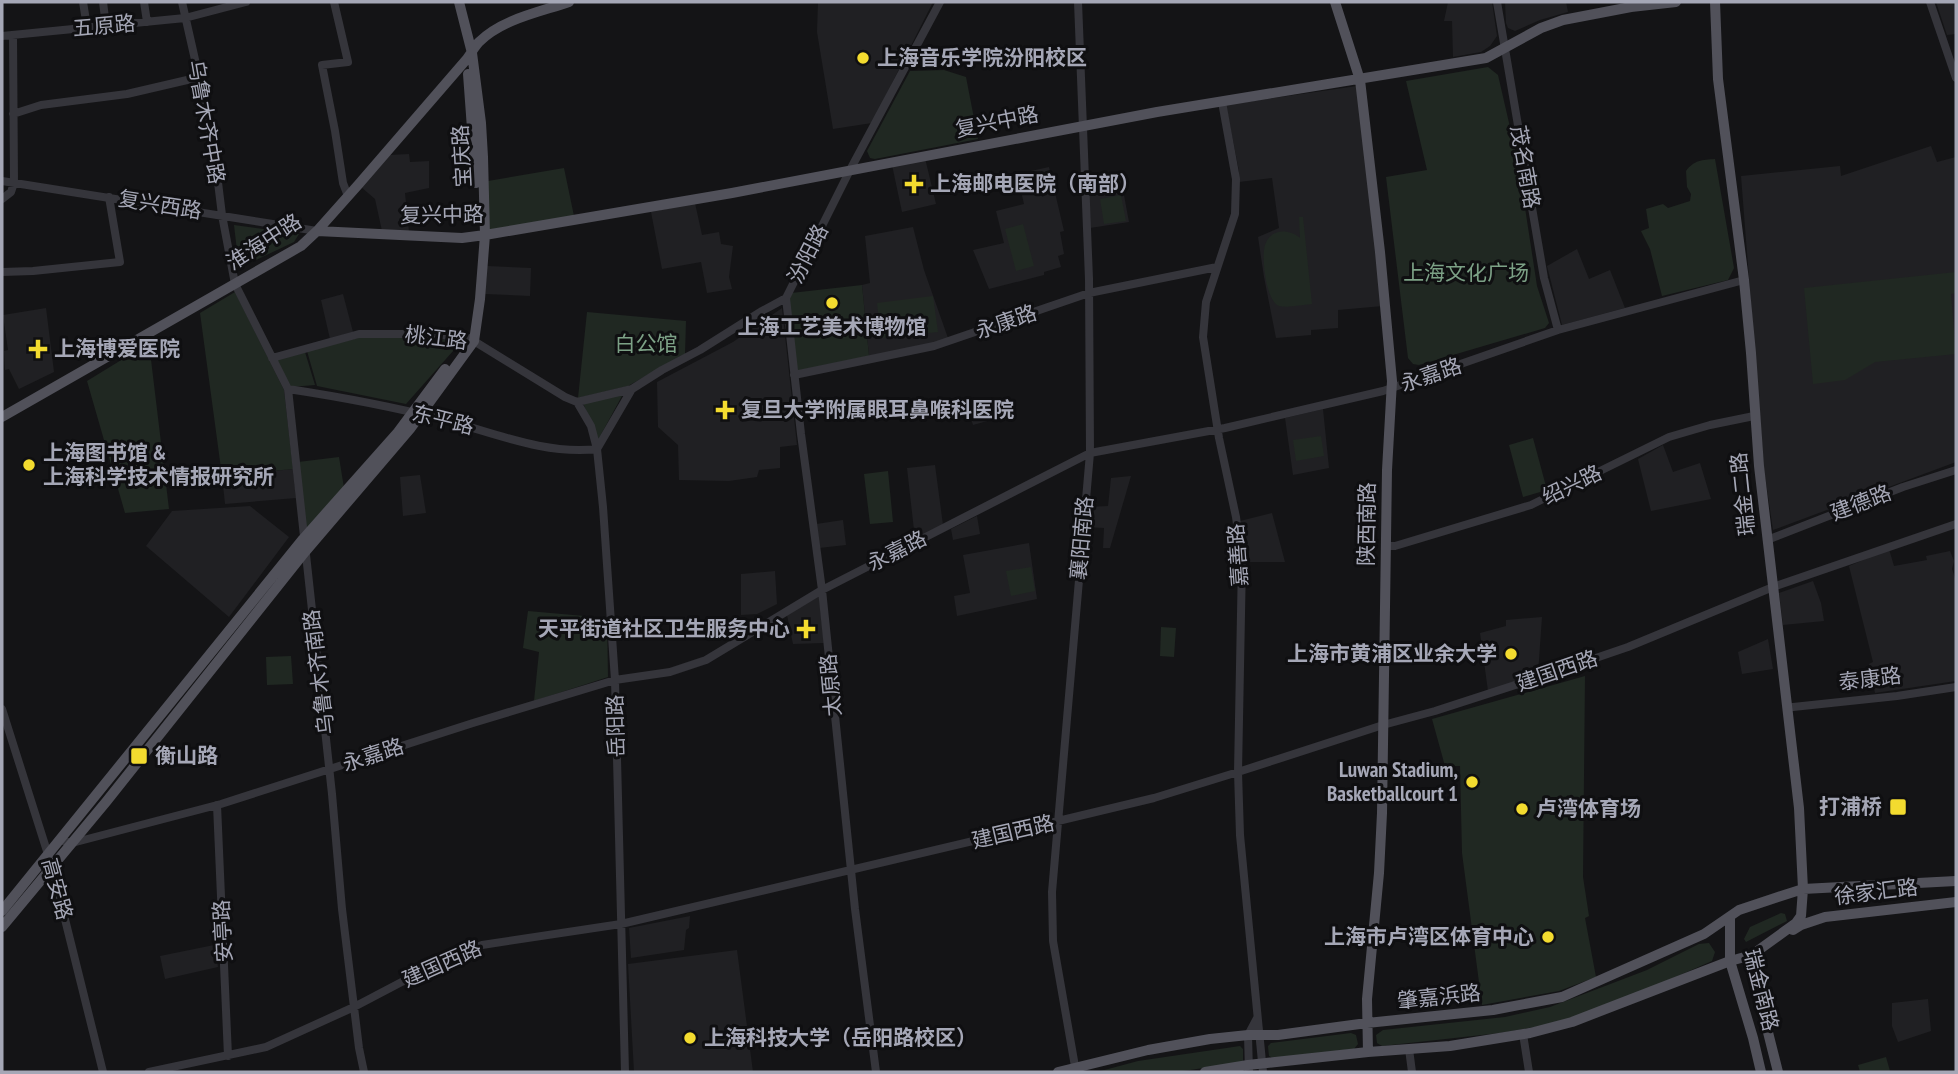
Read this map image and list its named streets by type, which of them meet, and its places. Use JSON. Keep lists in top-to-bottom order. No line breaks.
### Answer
{"streets":{"main road":["复兴中路","宝庆路","淮海中路","瑞金二路","陕西南路","徐家汇路","瑞金南路","肇嘉浜路"],"street":["五原路","乌鲁木齐中路","茂名南路","复兴西路","汾阳路","永康路","桃江路","永嘉路","东平路","绍兴路","建德路","襄阳南路","嘉善路","建国西路","乌鲁木齐南路","泰康路","太原路","岳阳路","高安路","安亭路"]},"crossings":[["五原路","乌鲁木齐中路"],["乌鲁木齐中路","复兴西路"],["乌鲁木齐中路","淮海中路"],["乌鲁木齐中路","乌鲁木齐南路"],["复兴中路","宝庆路"],["复兴中路","茂名南路"],["复兴中路","复兴西路"],["复兴中路","淮海中路"],["复兴中路","汾阳路"],["复兴中路","陕西南路"],["复兴中路","襄阳南路"],["复兴中路","嘉善路"],["宝庆路","淮海中路"],["宝庆路","桃江路"],["茂名南路","永嘉路"],["复兴西路","淮海中路"],["淮海中路","乌鲁木齐南路"],["汾阳路","桃江路"],["汾阳路","太原路"],["永康路","襄阳南路"],["永康路","嘉善路"],["永康路","太原路"],["桃江路","乌鲁木齐南路"],["永嘉路","瑞金二路"],["永嘉路","陕西南路"],["永嘉路","襄阳南路"],["永嘉路","嘉善路"],["永嘉路","乌鲁木齐南路"],["永嘉路","太原路"],["永嘉路","岳阳路"],["永嘉路","安亭路"],["东平路","乌鲁木齐南路"],["东平路","岳阳路"],["绍兴路","瑞金二路"],["绍兴路","陕西南路"],["瑞金二路","建德路"],["瑞金二路","建国西路"],["瑞金二路","泰康路"],["瑞金二路","徐家汇路"],["瑞金二路","瑞金南路"],["瑞金二路","肇嘉浜路"],["陕西南路","建国西路"],["陕西南路","肇嘉浜路"],["襄阳南路","建国西路"],["襄阳南路","肇嘉浜路"],["嘉善路","建国西路"],["嘉善路","肇嘉浜路"],["建国西路","乌鲁木齐南路"],["建国西路","太原路"],["建国西路","岳阳路"],["建国西路","安亭路"],["徐家汇路","瑞金南路"],["徐家汇路","肇嘉浜路"],["瑞金南路","肇嘉浜路"]],"parks":["上海文化广场","白公馆"],"places":{"other":["上海音乐学院汾阳校区","上海工艺美术博物馆","上海图书馆 & 上海科学技术情报研究所","上海市黄浦区业余大学","Luwan Stadium, Basketballcourt 1","卢湾体育场","上海市卢湾区体育中心","上海科技大学（岳阳路校区）"],"health":["上海邮电医院（南部）","上海博爱医院","复旦大学附属眼耳鼻喉科医院","天平街道社区卫生服务中心"],"transit":["衡山路","打浦桥"]}}
